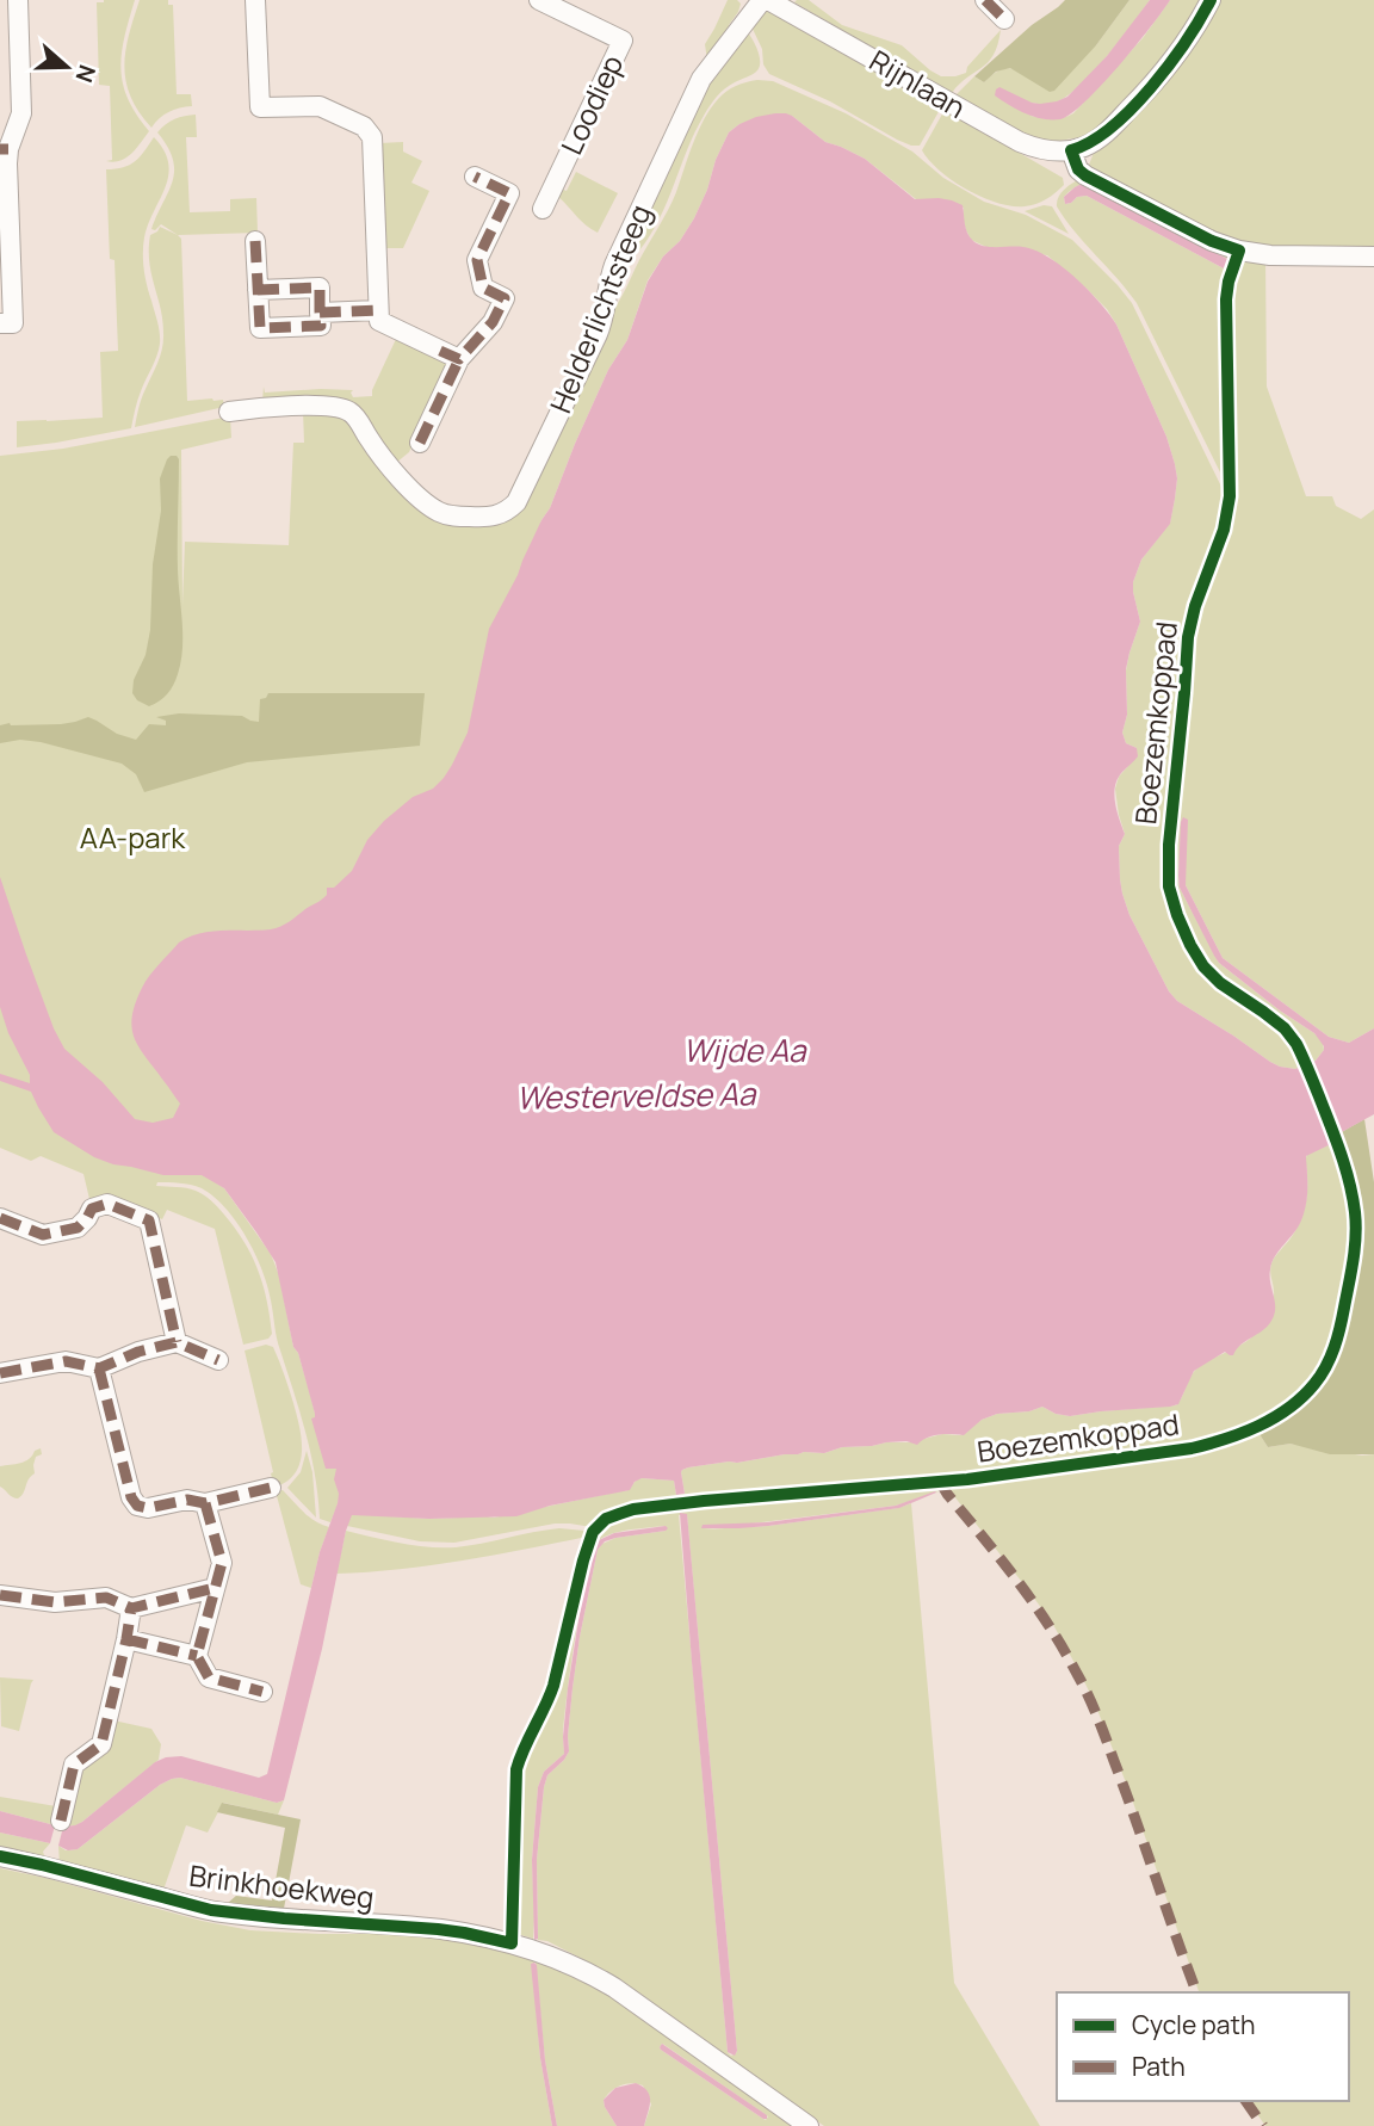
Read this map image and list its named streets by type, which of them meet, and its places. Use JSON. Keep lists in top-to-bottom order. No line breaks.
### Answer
{"streets":{"street":["Rijnlaan","Loodiep","Helderlichtsteeg","Brinkhoekweg"],"cycle path":["Boezemkoppad"]},"crossings":[["Rijnlaan","Helderlichtsteeg"]],"water":["Wijde Aa","Westerveldse Aa"],"parks":["AA-park"],"legend":["Cycle path","Path"],"north":"right"}
